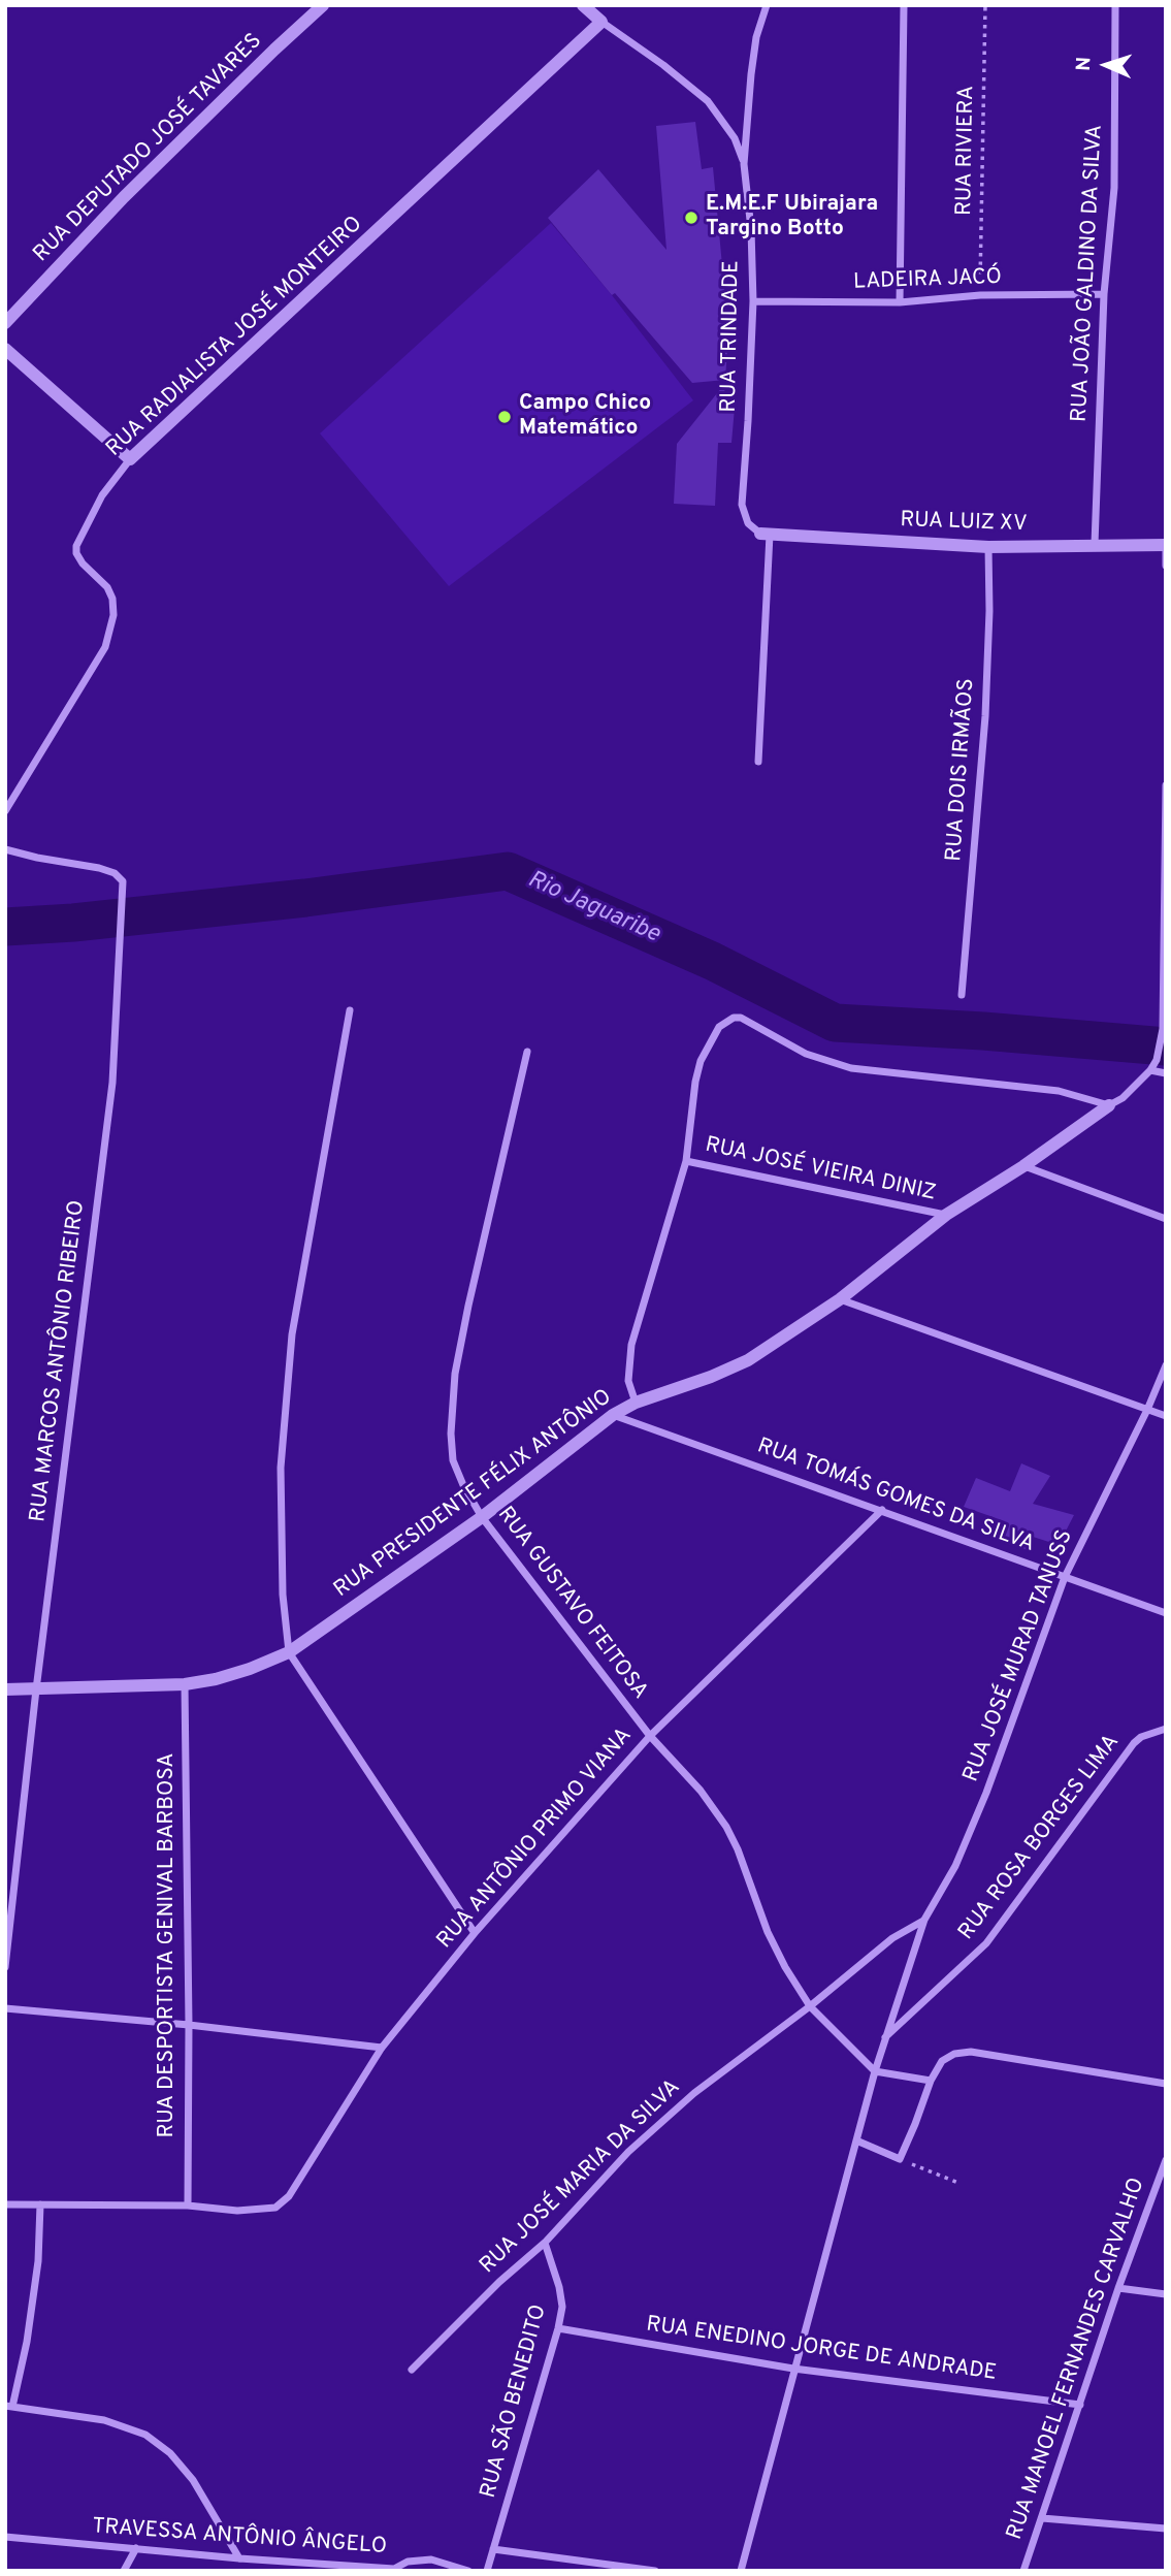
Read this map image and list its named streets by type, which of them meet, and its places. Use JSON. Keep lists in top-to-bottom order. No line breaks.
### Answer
{"streets":{"street":["RUA DEPUTADO JOSÉ TAVARES","RUA JOÃO GALDINO DA SILVA","LADEIRA JACÓ","RUA TRINDADE","RUA RADIALISTA JOSÉ MONTEIRO","RUA LUIZ XV","RUA DOIS IRMÃOS","RUA JOSÉ VIEIRA DINIZ","RUA MARCOS ANTÔNIO RIBEIRO","RUA PRESIDENTE FÉLIX ANTÔNIO","RUA TOMÁS GOMES DA SILVA","RUA GUSTAVO FEITOSA","RUA JOSÉ MURAD TANUSS","RUA ROSA BORGES LIMA","RUA ANTÔNIO PRIMO VIANA","RUA DESPORTISTA GENIVAL BARBOSA","RUA JOSÉ MARIA DA SILVA","RUA ENEDINO JORGE DE ANDRADE","RUA MANOEL FERNANDES CARVALHO","RUA SÃO BENEDITO","TRAVESSA ANTÔNIO ÂNGELO"],"path":["RUA RIVIERA"]},"crossings":[["RUA RIVIERA","LADEIRA JACÓ"],["RUA JOÃO GALDINO DA SILVA","LADEIRA JACÓ"],["RUA JOÃO GALDINO DA SILVA","RUA LUIZ XV"],["LADEIRA JACÓ","RUA TRINDADE"],["RUA TRINDADE","RUA LUIZ XV"],["RUA LUIZ XV","RUA DOIS IRMÃOS"],["RUA JOSÉ VIEIRA DINIZ","RUA PRESIDENTE FÉLIX ANTÔNIO"],["RUA MARCOS ANTÔNIO RIBEIRO","RUA PRESIDENTE FÉLIX ANTÔNIO"],["RUA PRESIDENTE FÉLIX ANTÔNIO","RUA TOMÁS GOMES DA SILVA"],["RUA PRESIDENTE FÉLIX ANTÔNIO","RUA GUSTAVO FEITOSA"],["RUA PRESIDENTE FÉLIX ANTÔNIO","RUA DESPORTISTA GENIVAL BARBOSA"],["RUA TOMÁS GOMES DA SILVA","RUA JOSÉ MURAD TANUSS"],["RUA TOMÁS GOMES DA SILVA","RUA ANTÔNIO PRIMO VIANA"],["RUA GUSTAVO FEITOSA","RUA JOSÉ MURAD TANUSS"],["RUA GUSTAVO FEITOSA","RUA ANTÔNIO PRIMO VIANA"],["RUA GUSTAVO FEITOSA","RUA JOSÉ MARIA DA SILVA"],["RUA JOSÉ MURAD TANUSS","RUA ROSA BORGES LIMA"],["RUA JOSÉ MURAD TANUSS","RUA JOSÉ MARIA DA SILVA"],["RUA JOSÉ MURAD TANUSS","RUA ENEDINO JORGE DE ANDRADE"],["RUA ANTÔNIO PRIMO VIANA","RUA DESPORTISTA GENIVAL BARBOSA"],["RUA JOSÉ MARIA DA SILVA","RUA SÃO BENEDITO"],["RUA ENEDINO JORGE DE ANDRADE","RUA MANOEL FERNANDES CARVALHO"],["RUA ENEDINO JORGE DE ANDRADE","RUA SÃO BENEDITO"]],"water":["Rio Jaguaribe"],"places":["E.M.E.F Ubirajara Targino Botto","Campo Chico Matemático"],"north":"left"}
